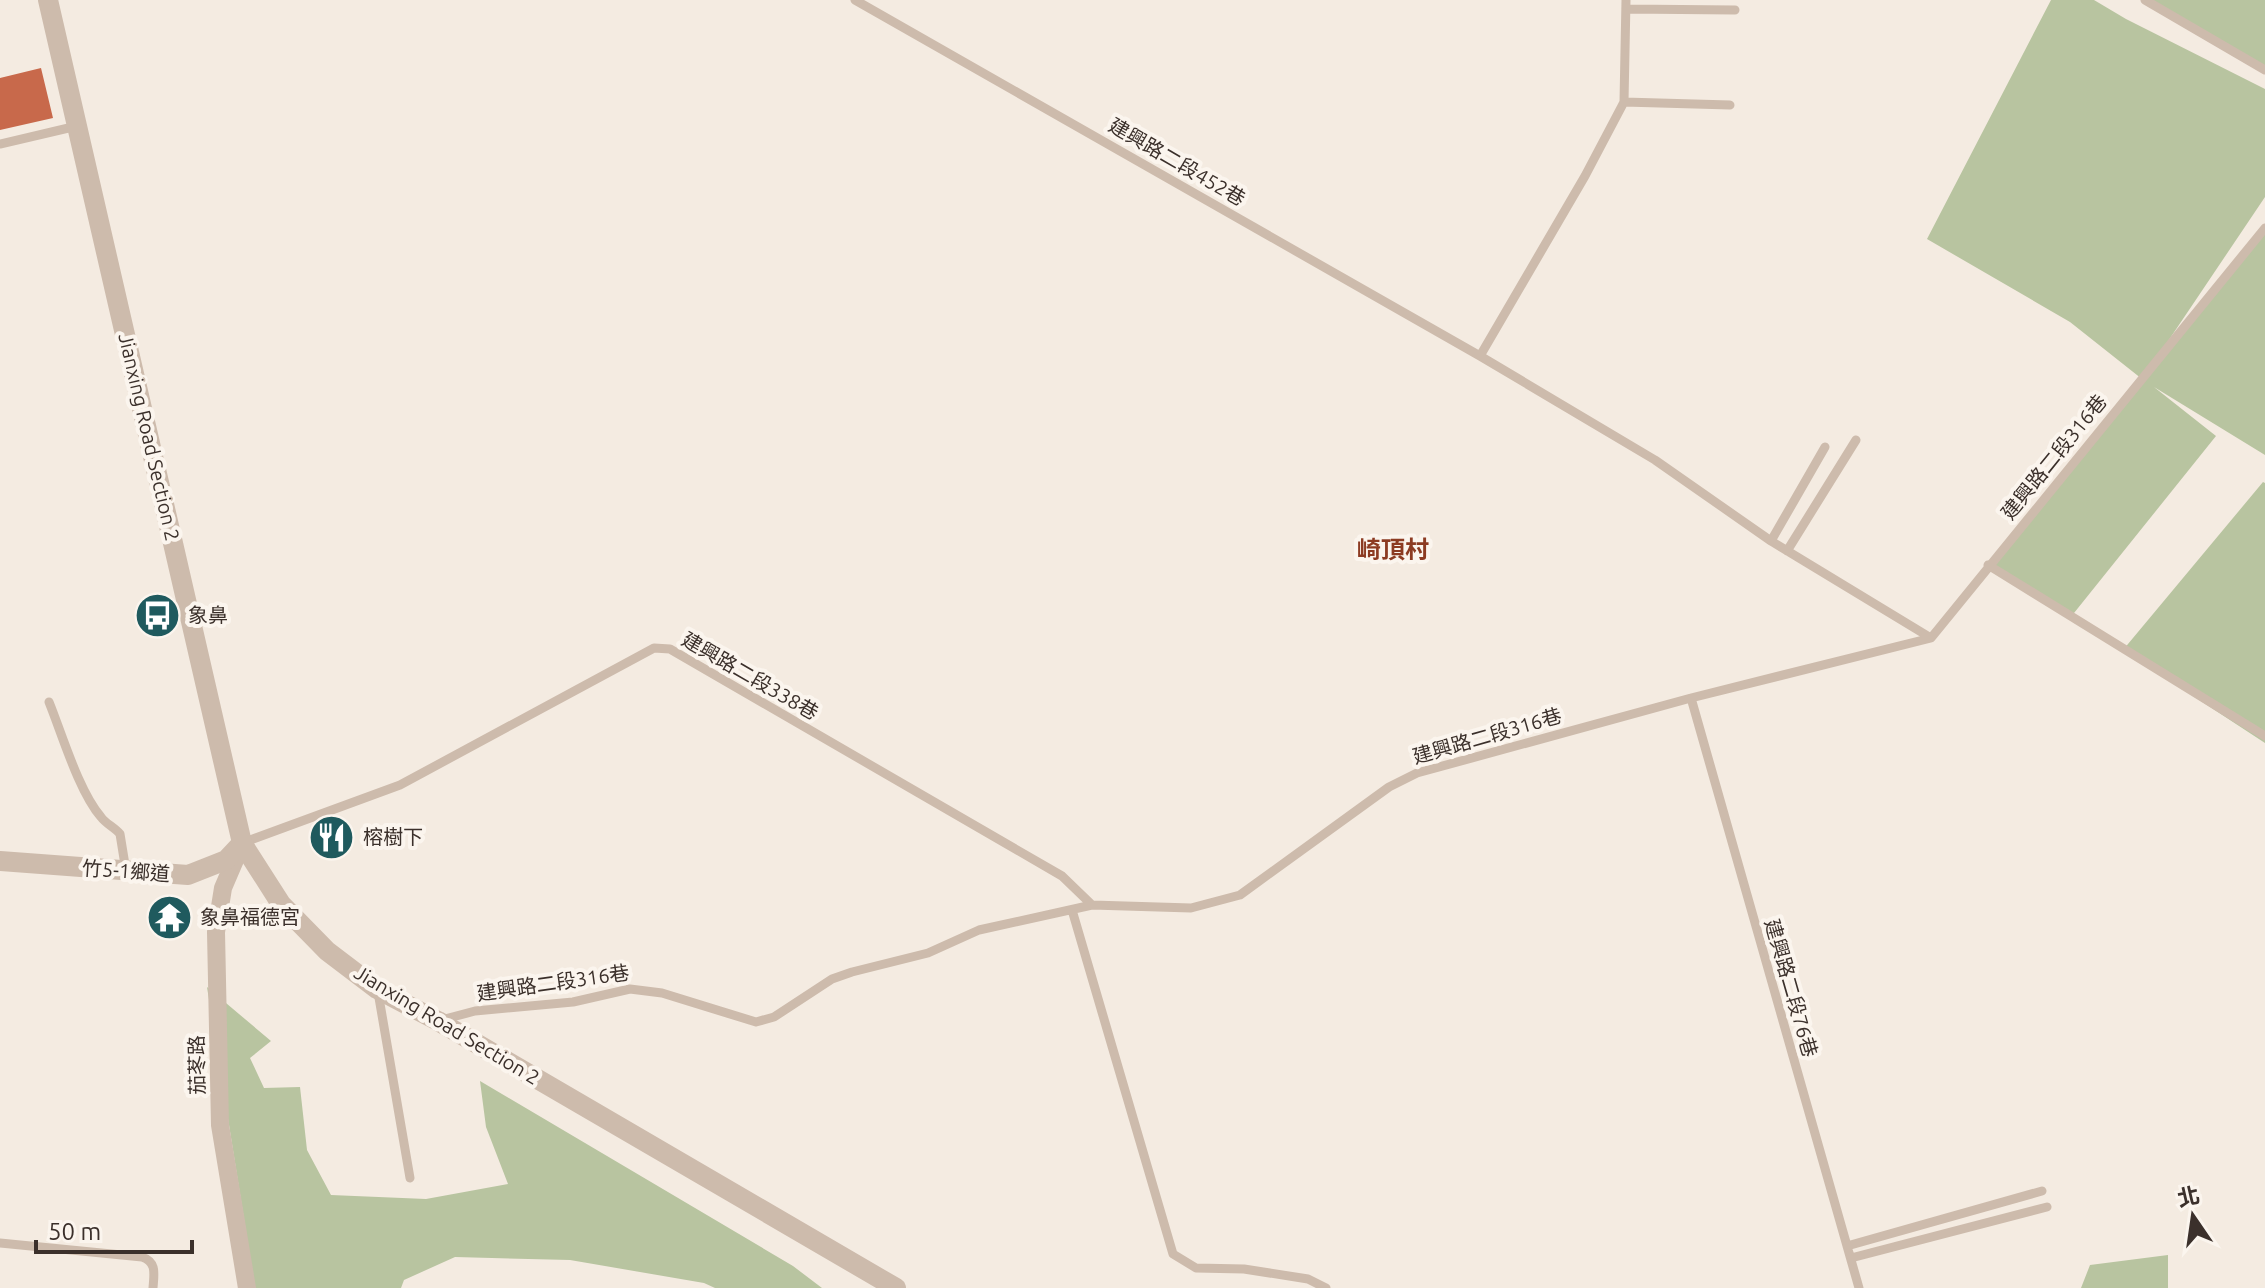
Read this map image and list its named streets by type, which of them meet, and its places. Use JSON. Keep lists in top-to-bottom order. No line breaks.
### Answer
{"streets":{"street":["Jianxing Road Section 2","竹5-1鄉道","茄苳路"],"lane":["建興路二段452巷","建興路二段316巷","建興路二段338巷","建興路二段76巷"]},"crossings":[["建興路二段452巷","建興路二段316巷"],["Jianxing Road Section 2","建興路二段316巷"],["Jianxing Road Section 2","建興路二段338巷"],["Jianxing Road Section 2","竹5-1鄉道"],["Jianxing Road Section 2","茄苳路"],["建興路二段316巷","建興路二段338巷"],["建興路二段316巷","建興路二段76巷"],["建興路二段338巷","竹5-1鄉道"],["建興路二段338巷","茄苳路"],["竹5-1鄉道","茄苳路"]],"districts":["崎頂村"],"places":{"bus stop":["象鼻"],"restaurant":["榕樹下"],"temple":["象鼻福德宮"]},"scale_bar":"50 m","north":"top"}
